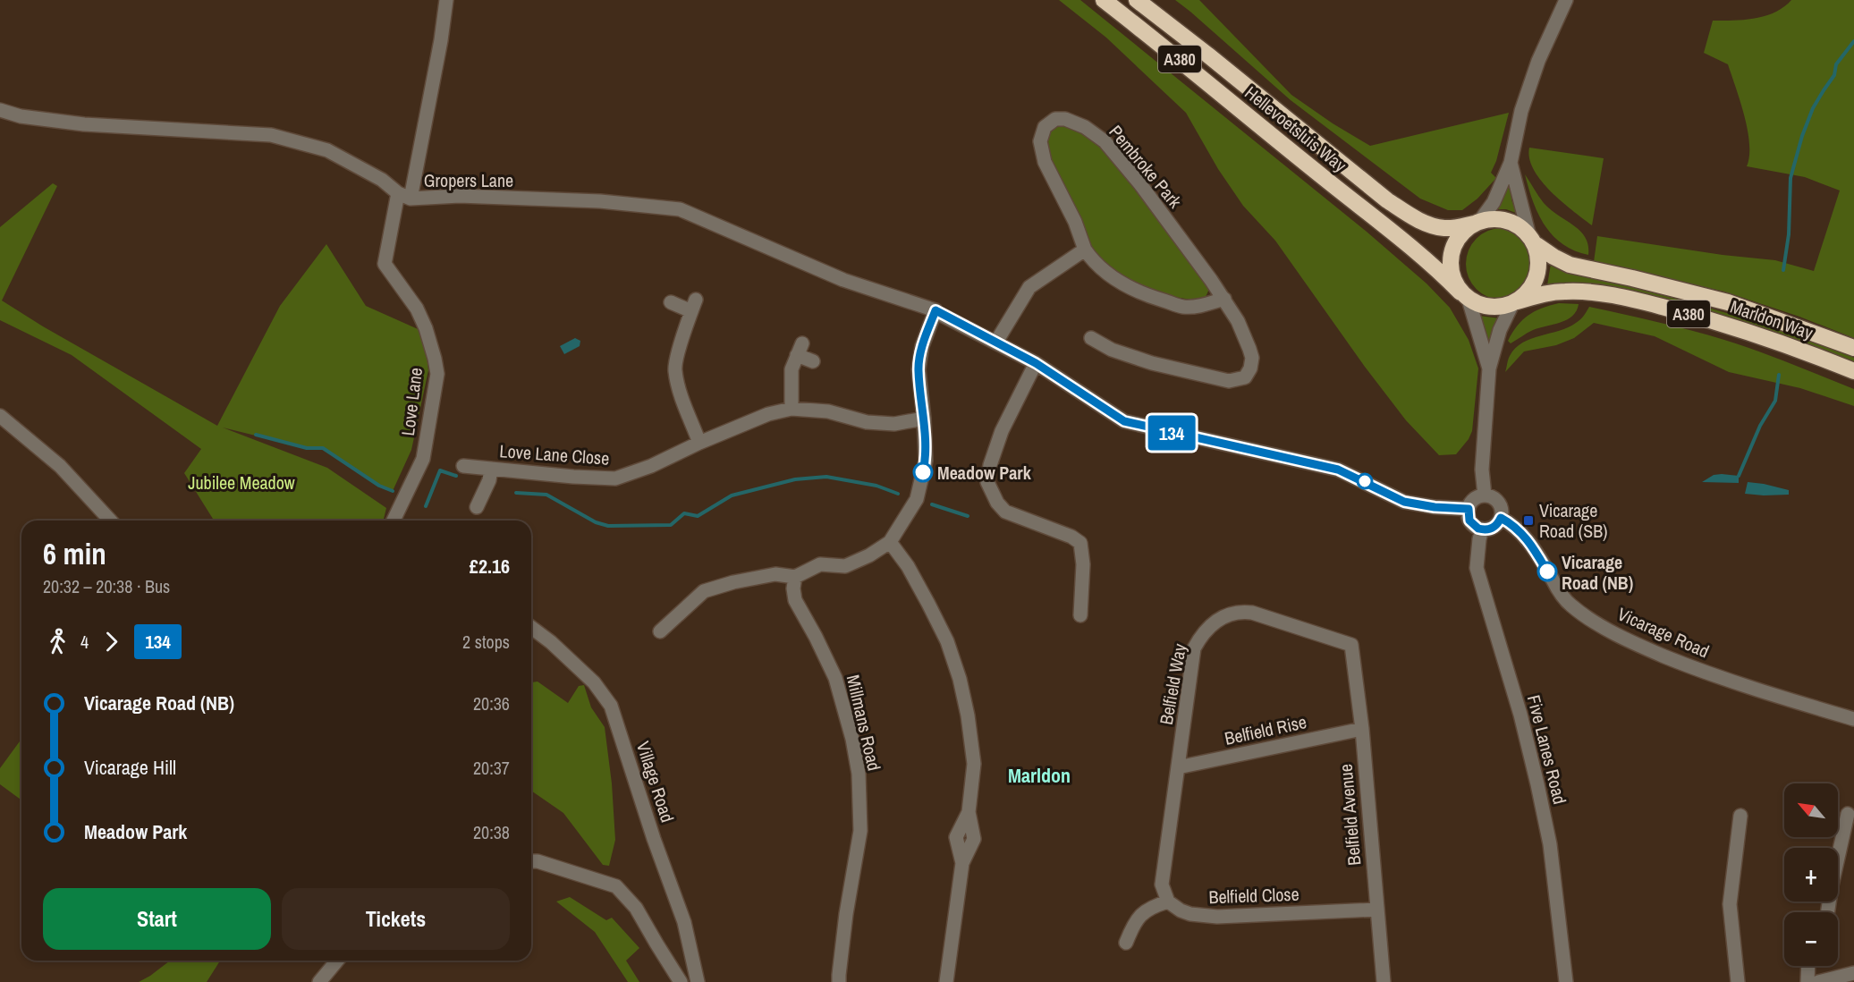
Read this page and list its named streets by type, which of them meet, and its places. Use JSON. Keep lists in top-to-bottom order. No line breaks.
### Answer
{"streets":{"highway":["A380","Hellevoetsluis Way","Marldon Way"],"street":["Pembroke Park","Gropers Lane","Love Lane","Love Lane Close","Vicarage Road","Belfield Way","Millmans Road","Belfield Rise","Five Lanes Road","Village Road","Belfield Avenue","Belfield Close"]},"crossings":[["Hellevoetsluis Way","Marldon Way"],["Gropers Lane","Love Lane"],["Vicarage Road","Five Lanes Road"],["Belfield Way","Belfield Rise"],["Belfield Way","Belfield Avenue"],["Belfield Way","Belfield Close"],["Belfield Rise","Belfield Avenue"],["Belfield Avenue","Belfield Close"]],"districts":["Marldon"],"parks":["Jubilee Meadow"],"places":{"other":["Meadow Park","Vicarage Road (NB)"],"transit":["Vicarage Road (SB)"]},"lines":["bus line 134"],"north":"top left","page":{"on_map":"134","heading":["6 min","20:32 – 20:38 · Bus","£2.16"],"legs":["4","134","2 stops"],"list":[{"name":"Vicarage Road (NB)","value":"20:36"},{"name":"Vicarage Hill","value":"20:37"},{"name":"Meadow Park","value":"20:38"}],"map_buttons":["+","−"],"buttons":["Start","Tickets"]}}
